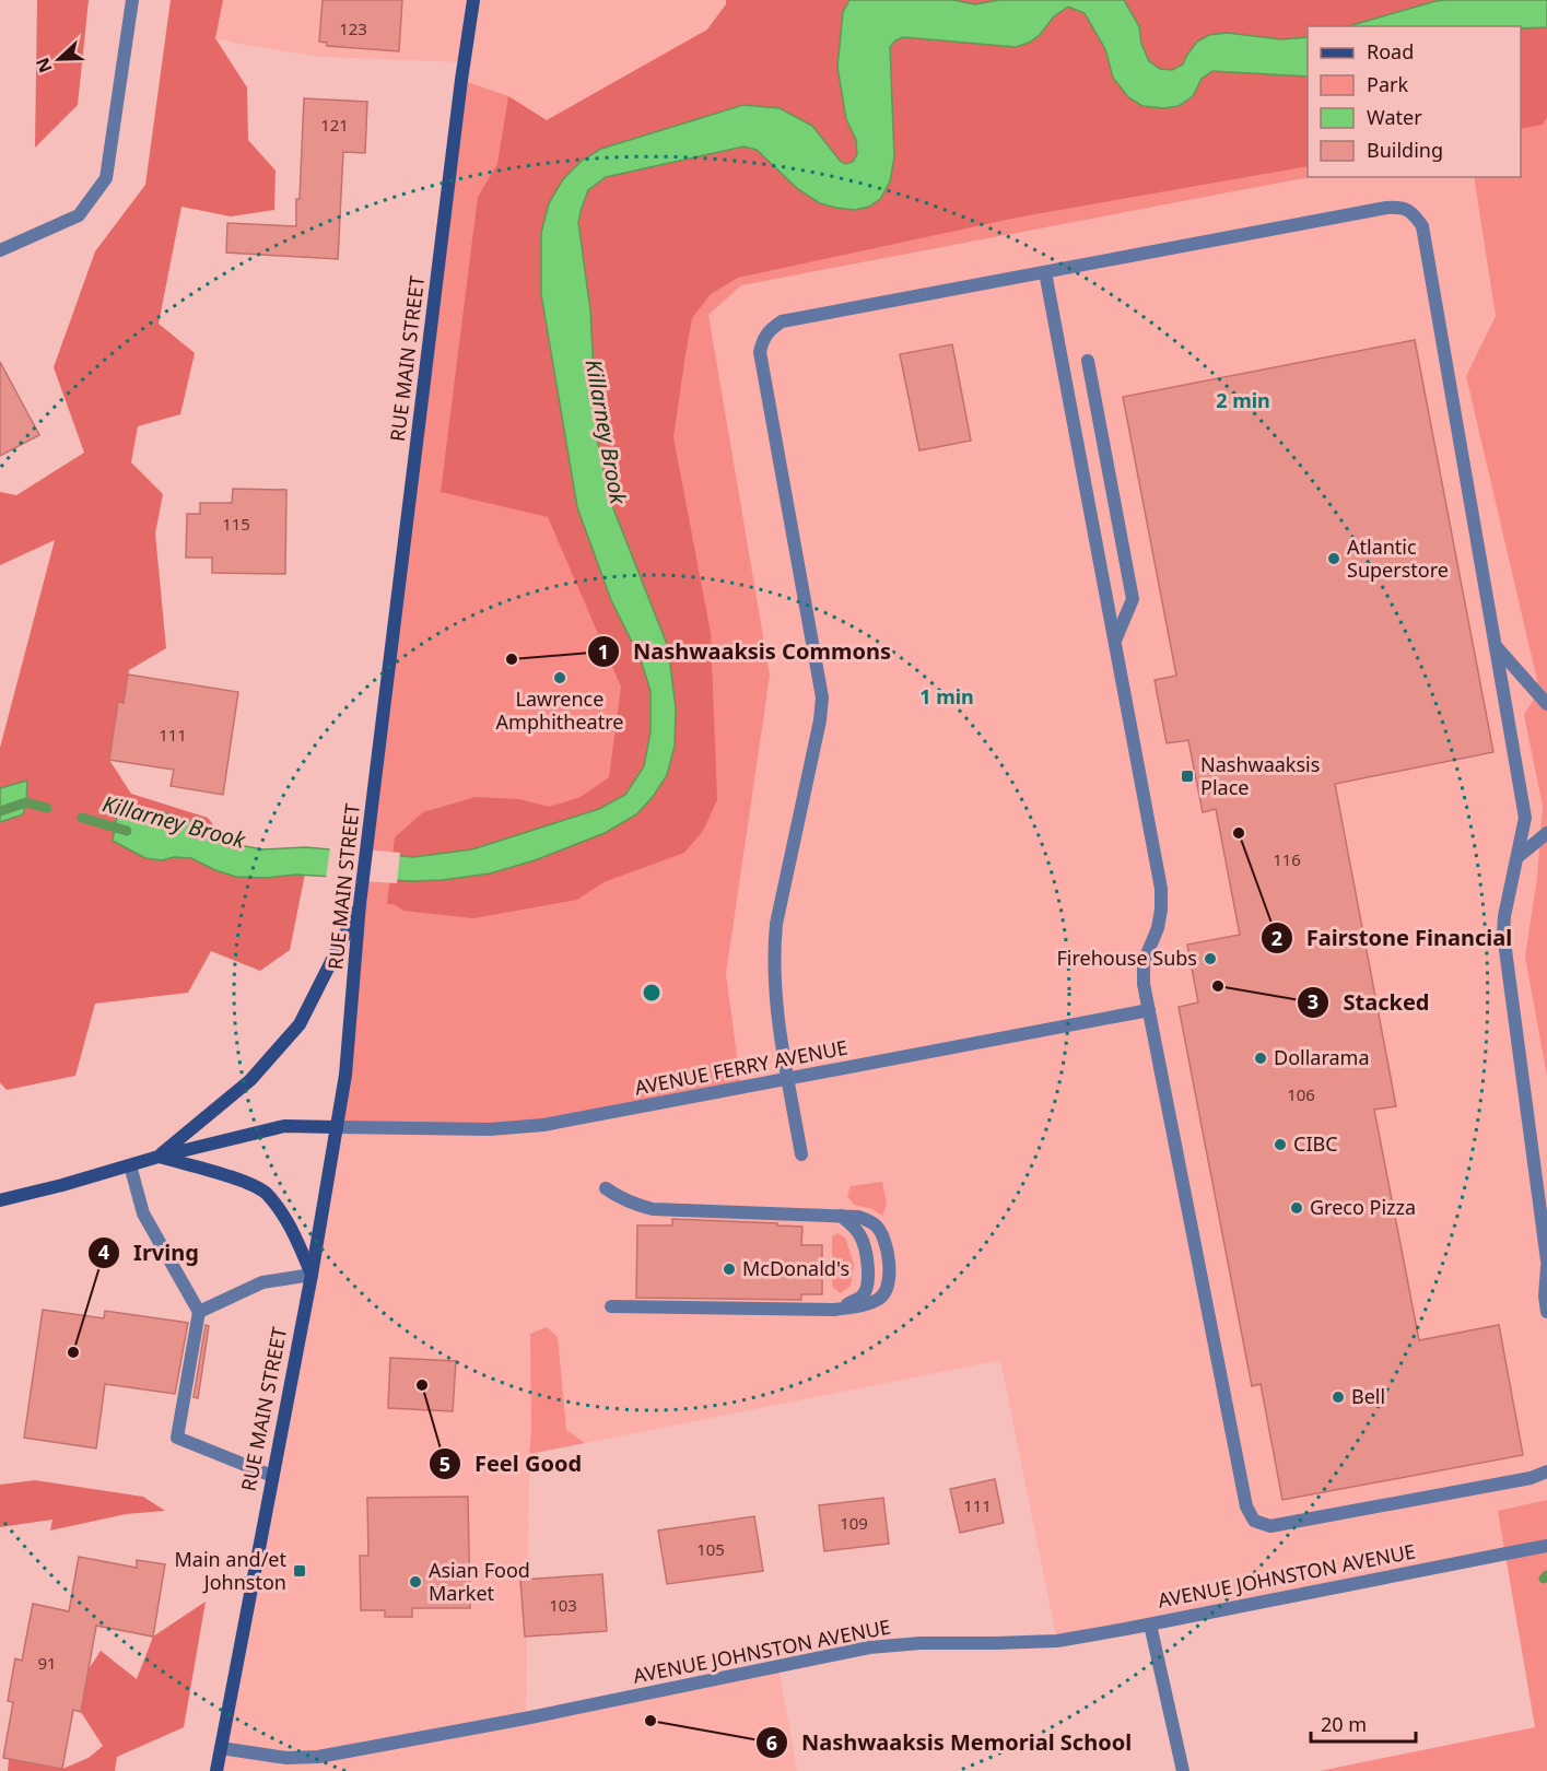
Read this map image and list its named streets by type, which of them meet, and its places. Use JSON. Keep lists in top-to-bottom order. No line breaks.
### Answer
{"streets":{"main road":["RUE MAIN STREET"],"street":["AVENUE FERRY AVENUE","AVENUE JOHNSTON AVENUE"]},"crossings":[["RUE MAIN STREET","AVENUE FERRY AVENUE"],["RUE MAIN STREET","AVENUE JOHNSTON AVENUE"]],"water":["Killarney Brook"],"places":{"other":["Atlantic Superstore","Nashwaaksis Commons","Lawrence Amphitheatre","Fairstone Financial","Firehouse Subs","Stacked","Dollarama","CIBC","Greco Pizza","McDonald's","Irving","Feel Good","Bell","Asian Food Market","Nashwaaksis Memorial School"],"transit":["Nashwaaksis Place","Main and/et Johnston"]},"house_numbers":["123","121","115","111","116","106","111","109","105","103","91"],"legend":["Road","Park","Water","Building"],"scale_bar":"20 m","north":"left","rings":["2 min","1 min"]}
